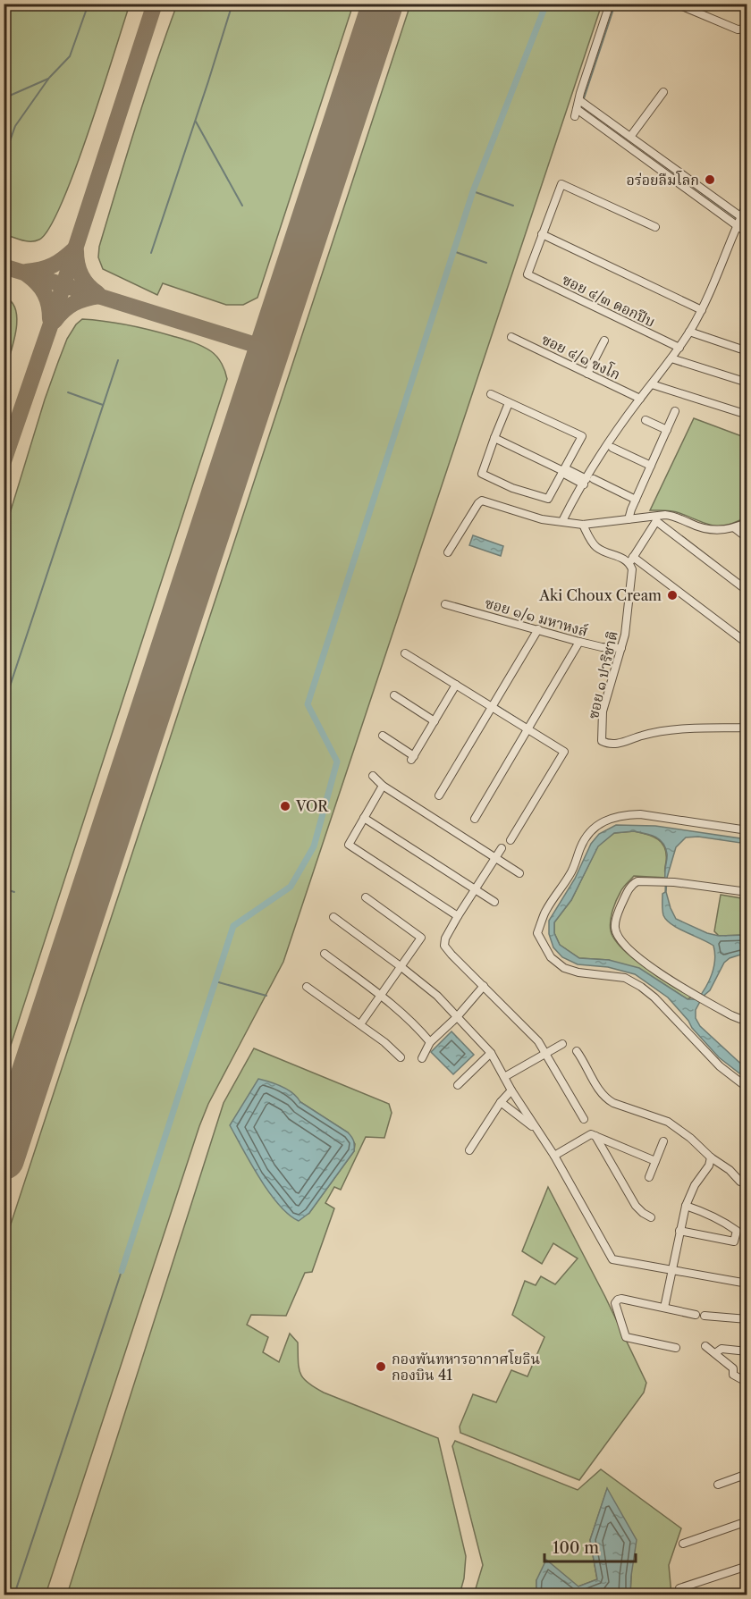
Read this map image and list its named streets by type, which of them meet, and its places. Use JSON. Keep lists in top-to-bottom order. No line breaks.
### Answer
{"streets":{"street":["ซอย ๔/๓ ดอกปีบ","ซอย ๔/๑ ฃงโก","ซอย ๑/๑ มหาหงส์","ซอย ๑ ปาริชาติ"]},"crossings":[["ซอย ๑/๑ มหาหงส์","ซอย ๑ ปาริชาติ"]],"places":["อร่อยลืมโลก","Aki Choux Cream","VOR","กองพันทหารอากาศโยธิน กองบิน 41"],"scale_bar":"100 m"}
